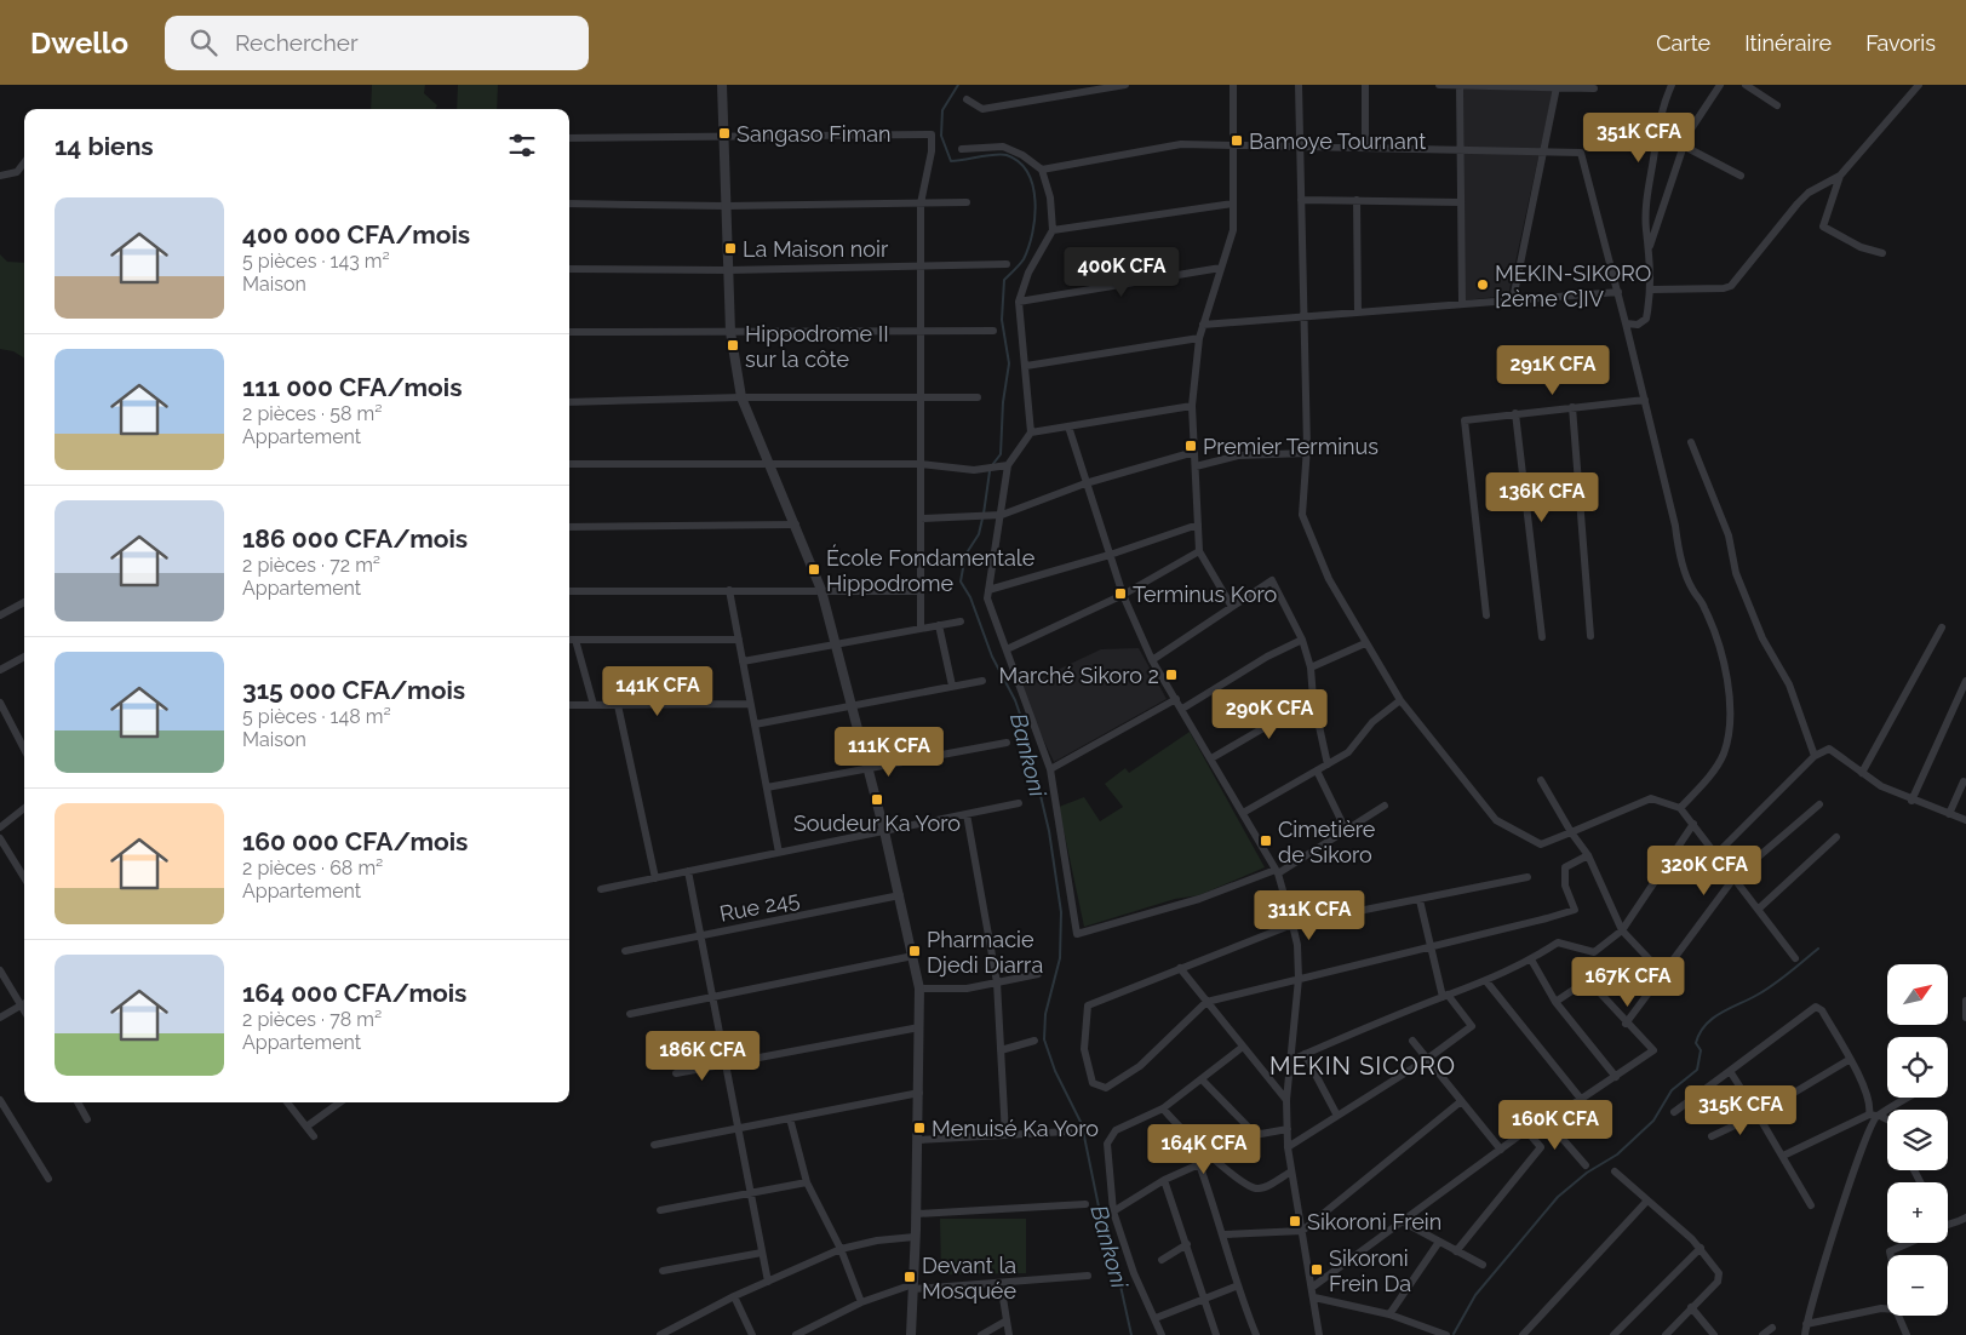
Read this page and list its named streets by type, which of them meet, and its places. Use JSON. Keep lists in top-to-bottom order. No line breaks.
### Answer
{"streets":{"street":["Rue 245"]},"districts":["MEKIN SICORO"],"water":["Bankoni"],"places":{"transit":["Sangaso Fiman","Bamoye Tournant","La Maison noir","Hippodrome II sur la côte","Premier Terminus","École Fondamentale Hippodrome","Terminus Koro","Marché Sikoro 2","Soudeur Ka Yoro","Cimetière de Sikoro","Pharmacie Djedi Diarra","Menuisé Ka Yoro","Sikoroni Frein","Sikoroni Frein Da","Devant la Mosquée"],"other":["MEKIN-SIKORO [2ème C]IV"]},"north":"top right","page":{"header":"Dwello","search":"Rechercher","nav":["Carte","Itinéraire","Favoris"],"heading":"14 biens","price":["351K CFA","400K CFA","291K CFA","136K CFA","141K CFA","290K CFA","111K CFA","320K CFA","311K CFA","167K CFA","186K CFA","315K CFA","160K CFA","164K CFA"],"list":[{"name":"400 000 CFA/mois","note":"5 pièces · 143 m² · Maison"},{"name":"111 000 CFA/mois","note":"2 pièces · 58 m² · Appartement"},{"name":"186 000 CFA/mois","note":"2 pièces · 72 m² · Appartement"},{"name":"315 000 CFA/mois","note":"5 pièces · 148 m² · Maison"},{"name":"160 000 CFA/mois","note":"2 pièces · 68 m² · Appartement"},{"name":"164 000 CFA/mois","note":"2 pièces · 78 m² · Appartement"}],"map_buttons":["+","−"]}}
